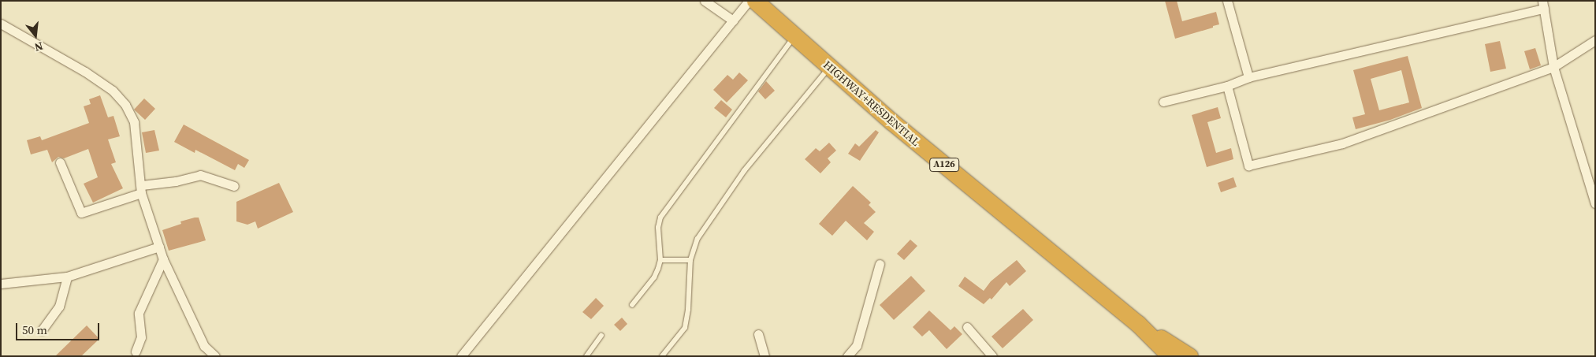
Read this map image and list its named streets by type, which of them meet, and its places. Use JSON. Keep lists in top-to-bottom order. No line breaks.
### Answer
{"streets":{"highway":["HIGHWAY+RESDENTIAL","A126"]},"crossings":[["HIGHWAY+RESDENTIAL","A126"]],"scale_bar":"50 m","north":"bottom"}
